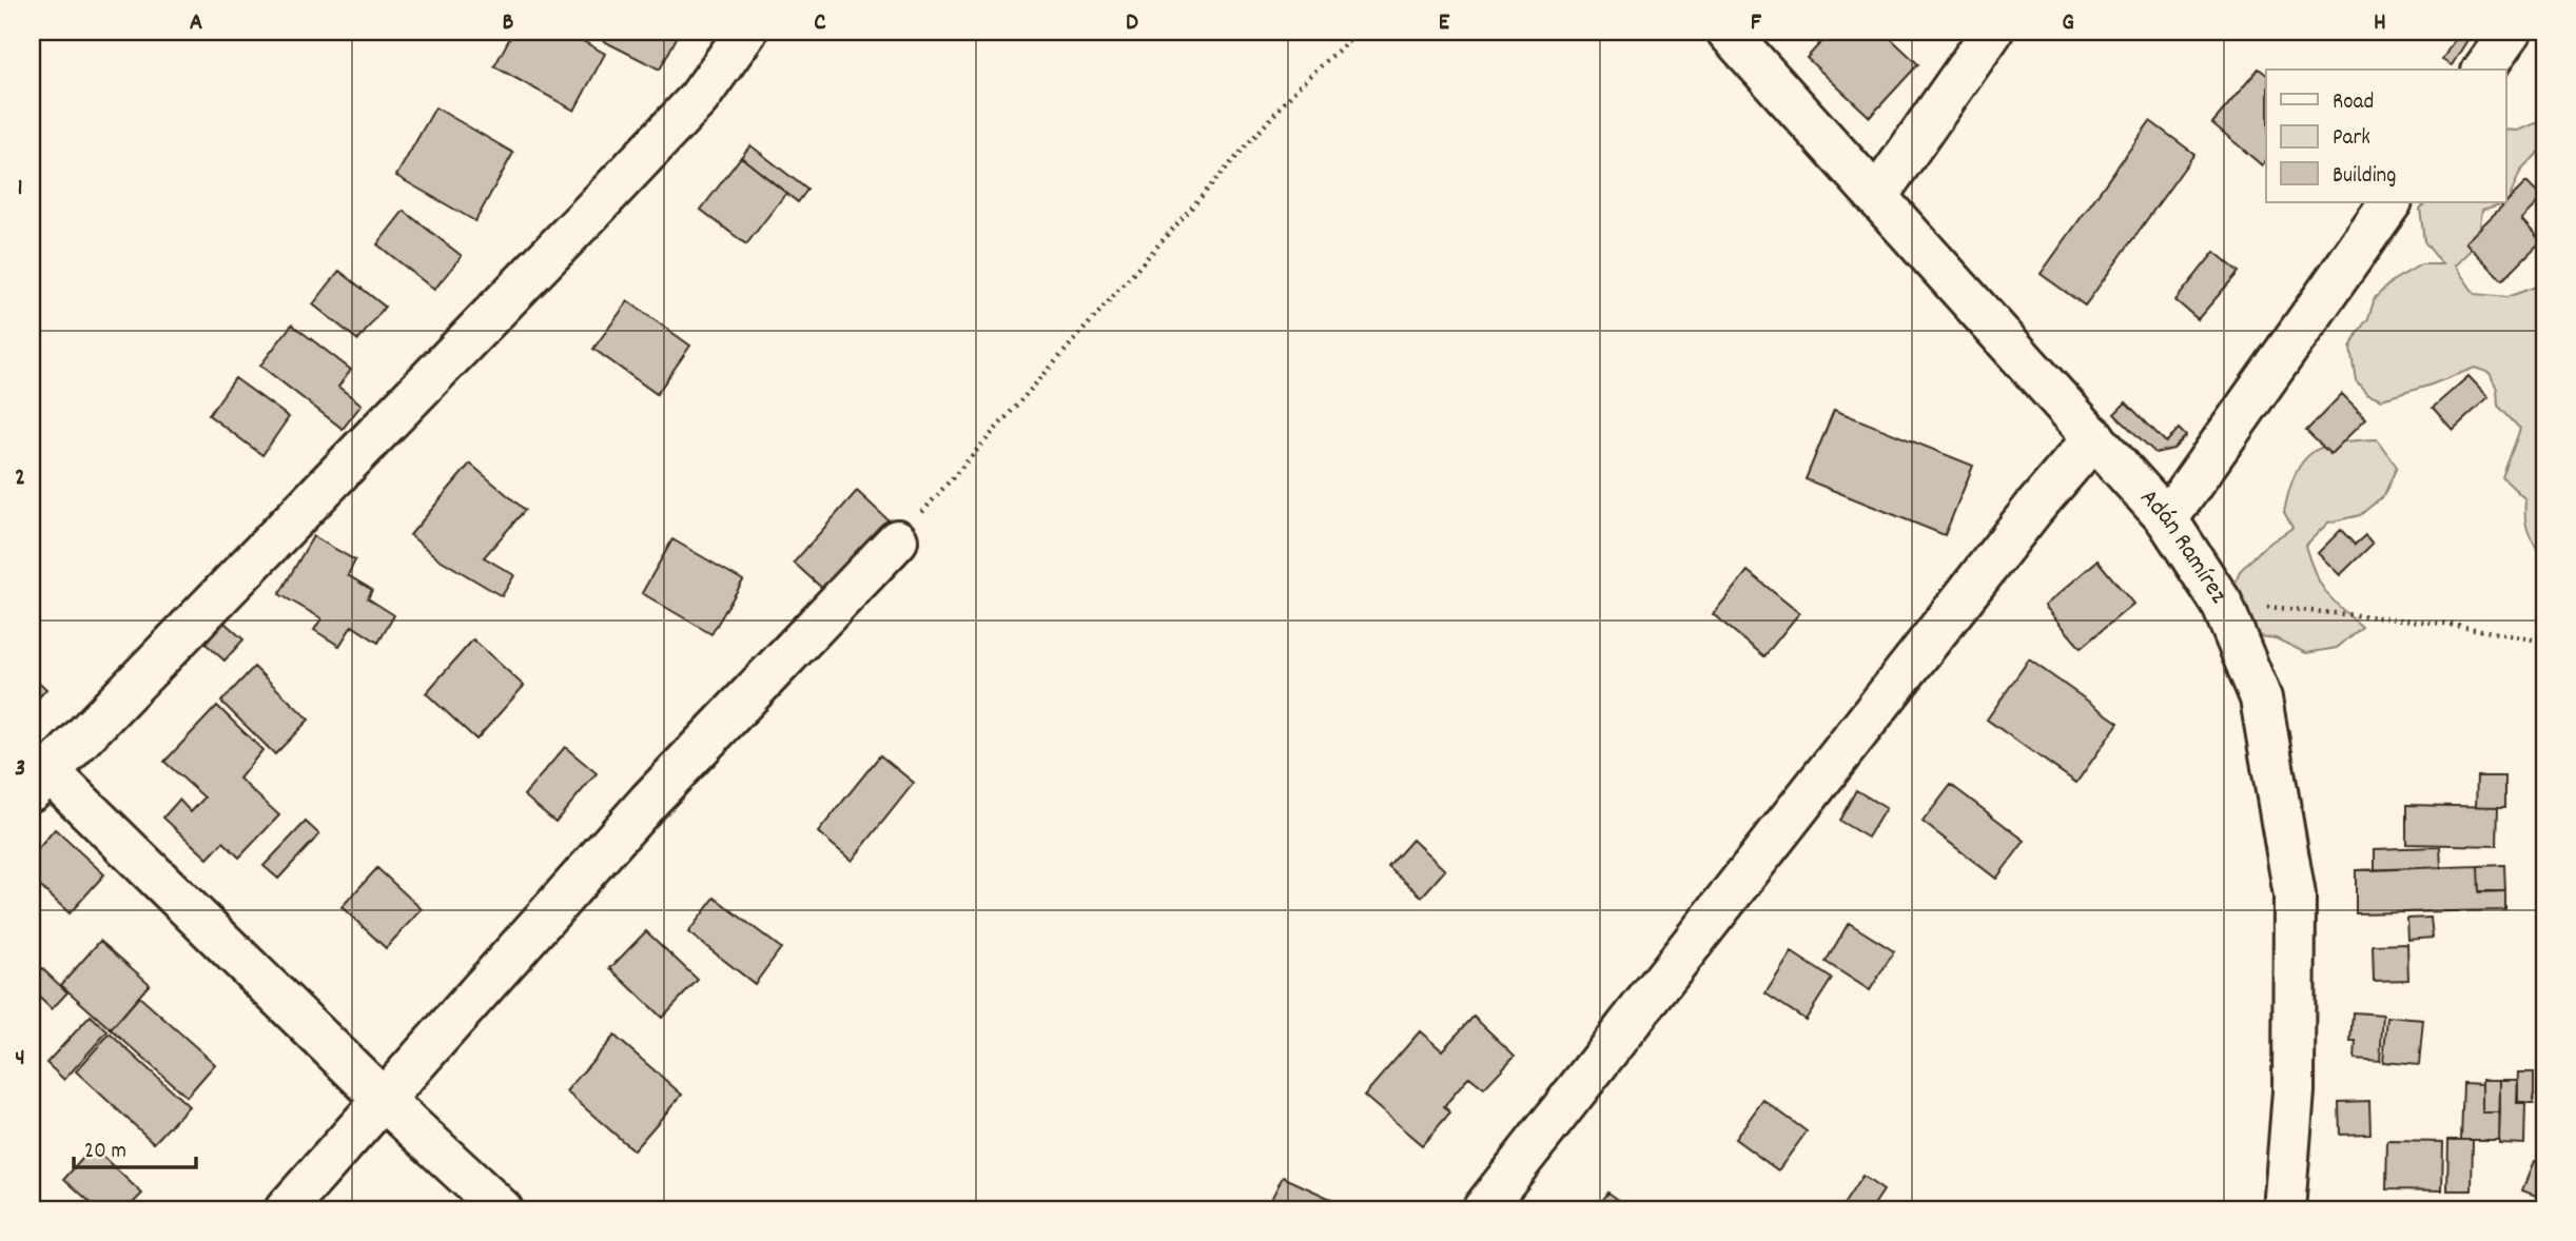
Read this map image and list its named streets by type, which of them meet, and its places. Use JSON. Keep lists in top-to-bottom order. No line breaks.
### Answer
{"streets":{"street":["Adán Ramírez"]},"legend":["Road","Park","Building"],"scale_bar":"20 m","grid":{"columns":["A","B","C","D","E","F","G","H"],"rows":["1","2","3","4"]}}
